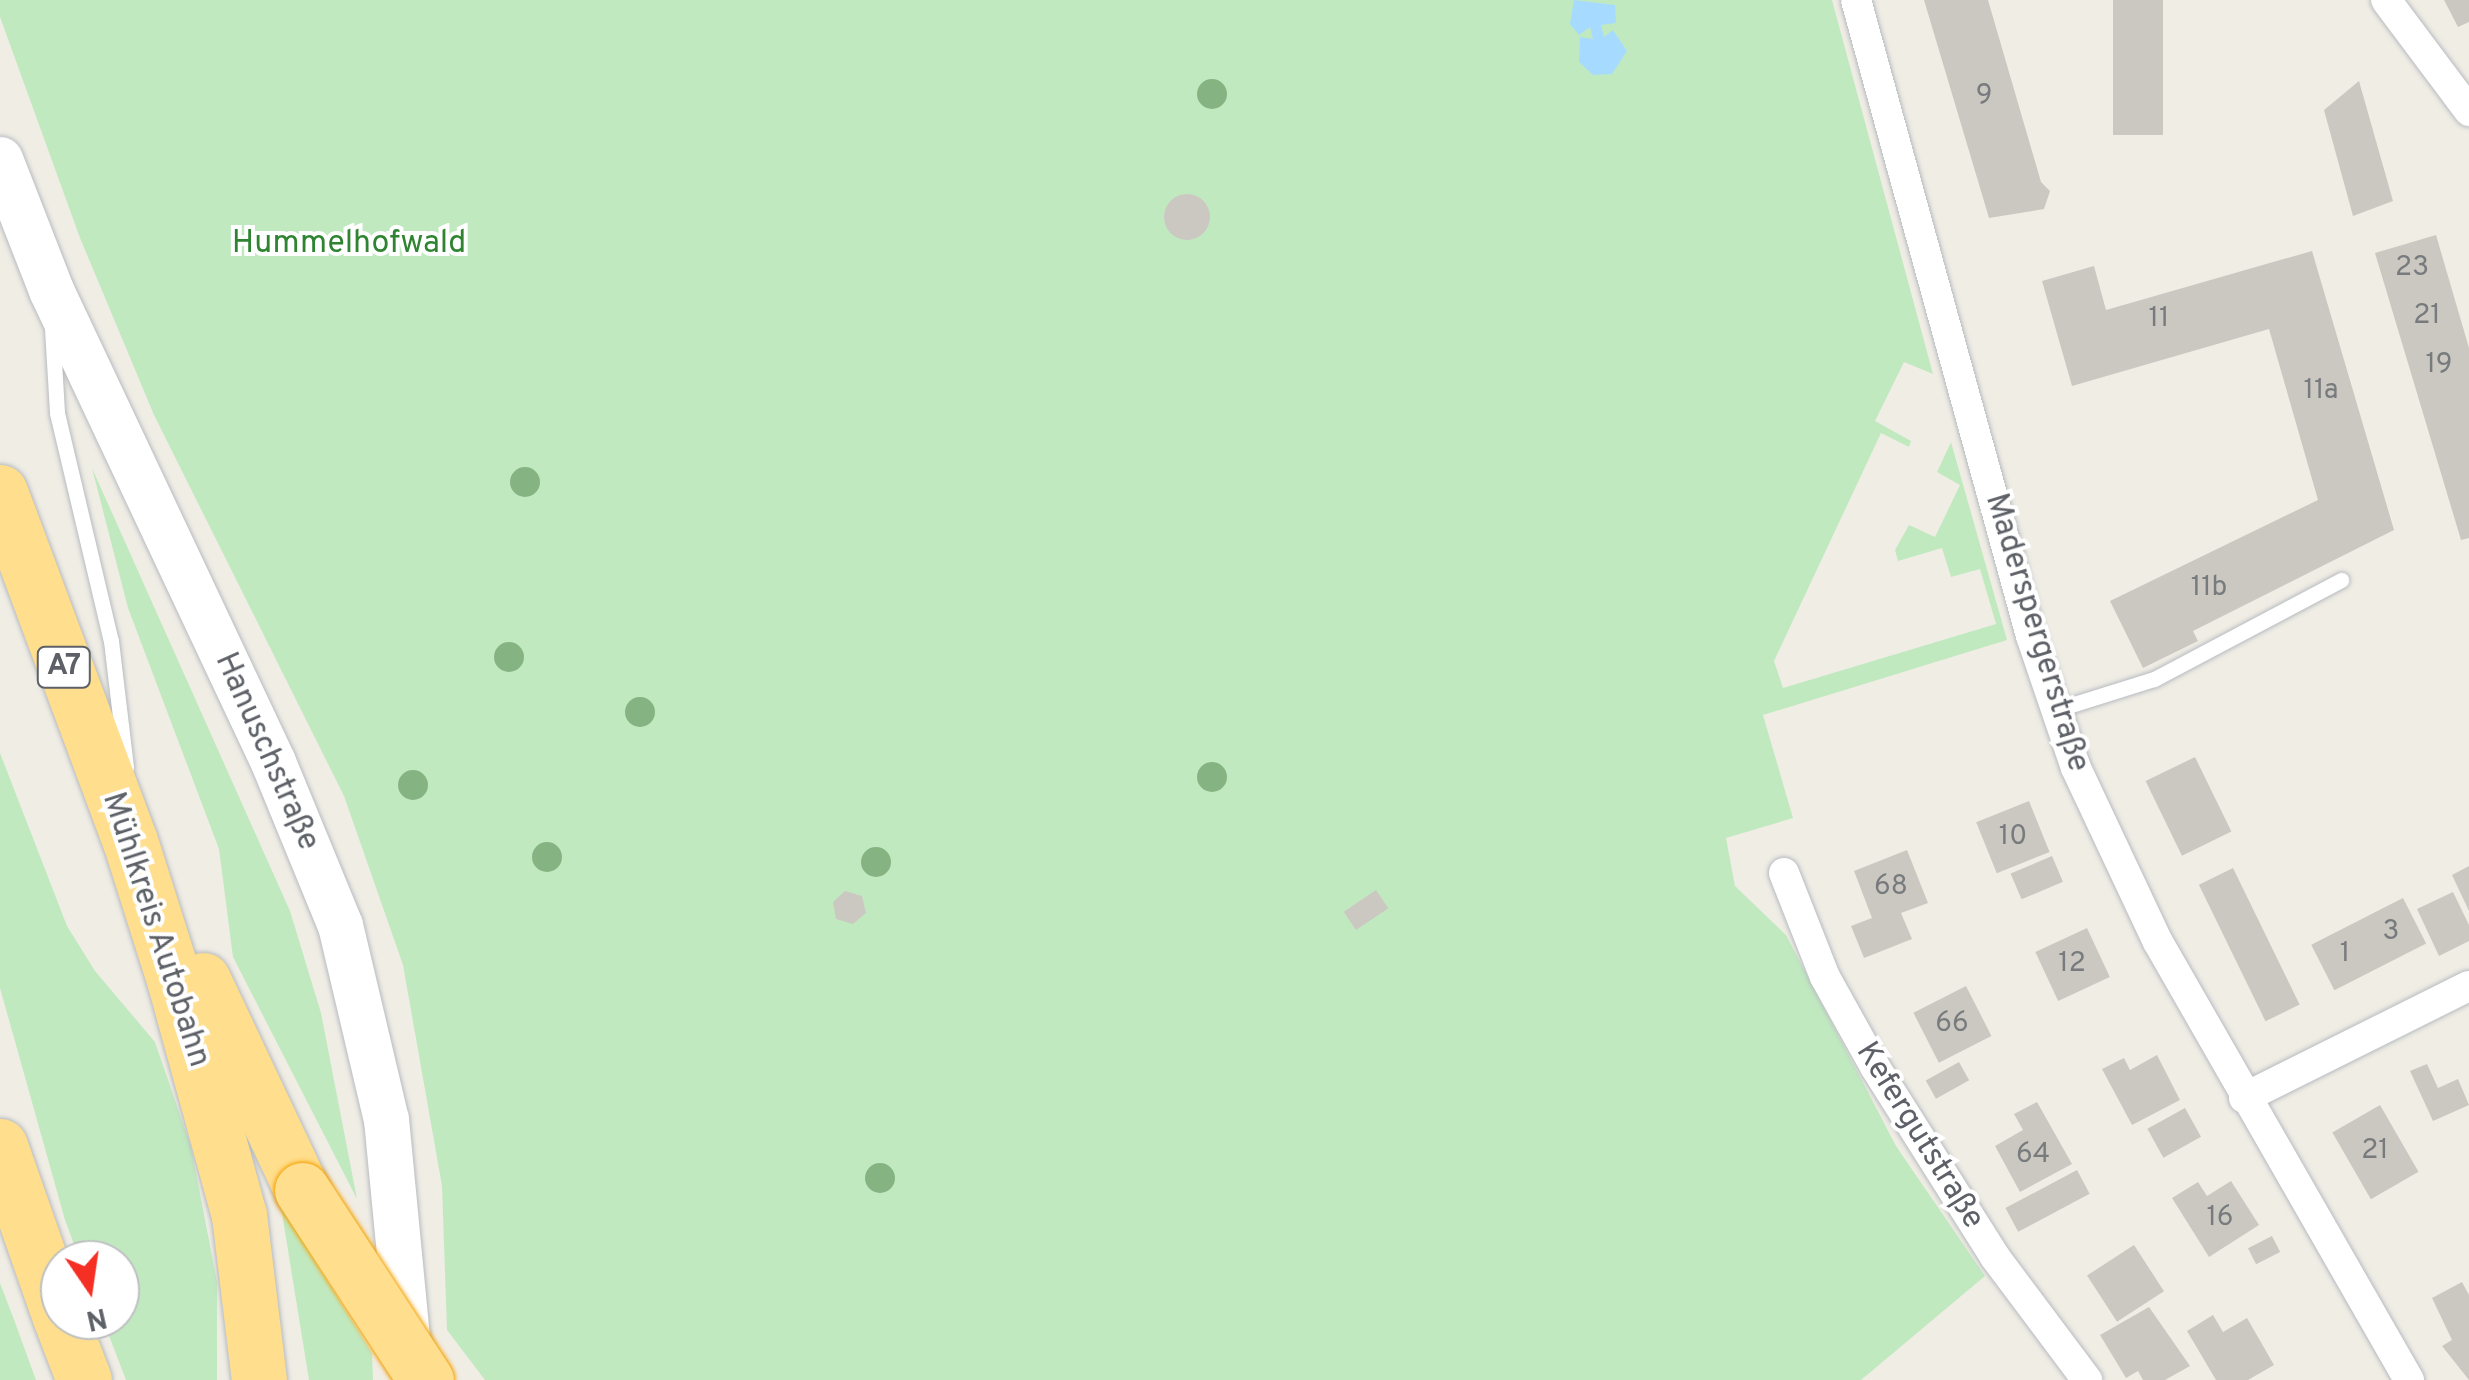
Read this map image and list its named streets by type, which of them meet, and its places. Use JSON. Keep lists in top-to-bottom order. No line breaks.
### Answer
{"streets":{"highway":["A7","Mühlkreis Autobahn"],"street":["Maderspergerstraße","Hanuschstraße","Kefergutstraße"]},"parks":["Hummelhofwald"],"house_numbers":["9","23","21","11","19","11a","11b","10","68","3","1","12","66","21","64","16"],"north":"bottom"}
